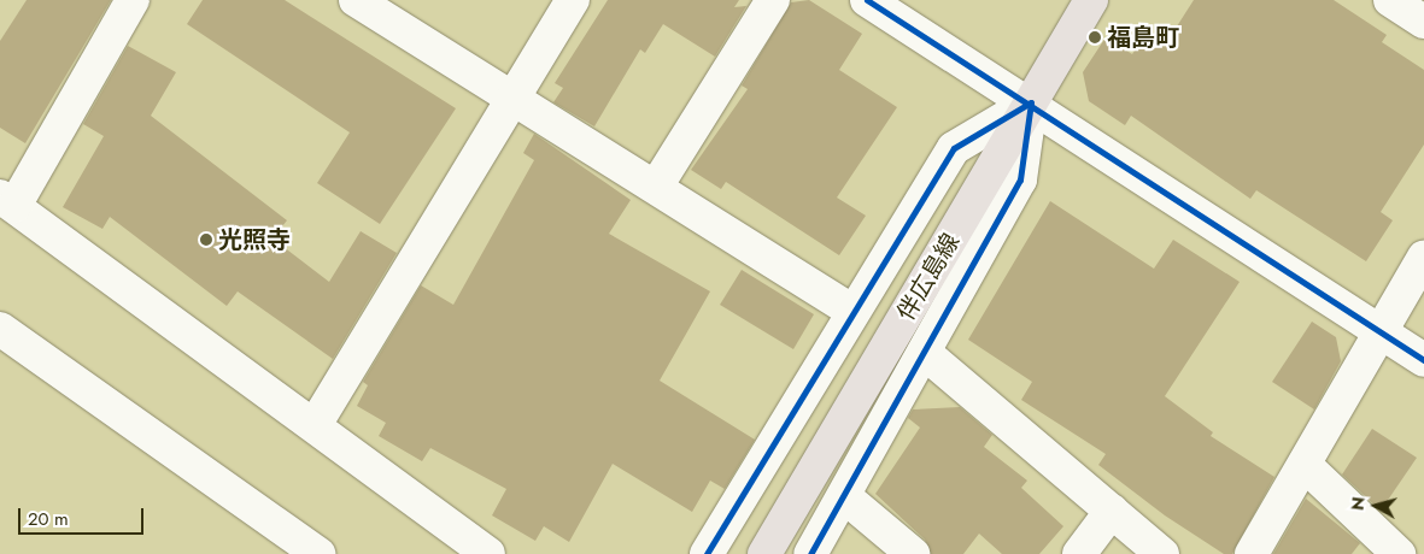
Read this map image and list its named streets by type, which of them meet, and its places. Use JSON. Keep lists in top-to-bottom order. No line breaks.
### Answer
{"streets":{"main road":["伴広島線"]},"places":["福島町","光照寺"],"scale_bar":"20 m","north":"left"}
